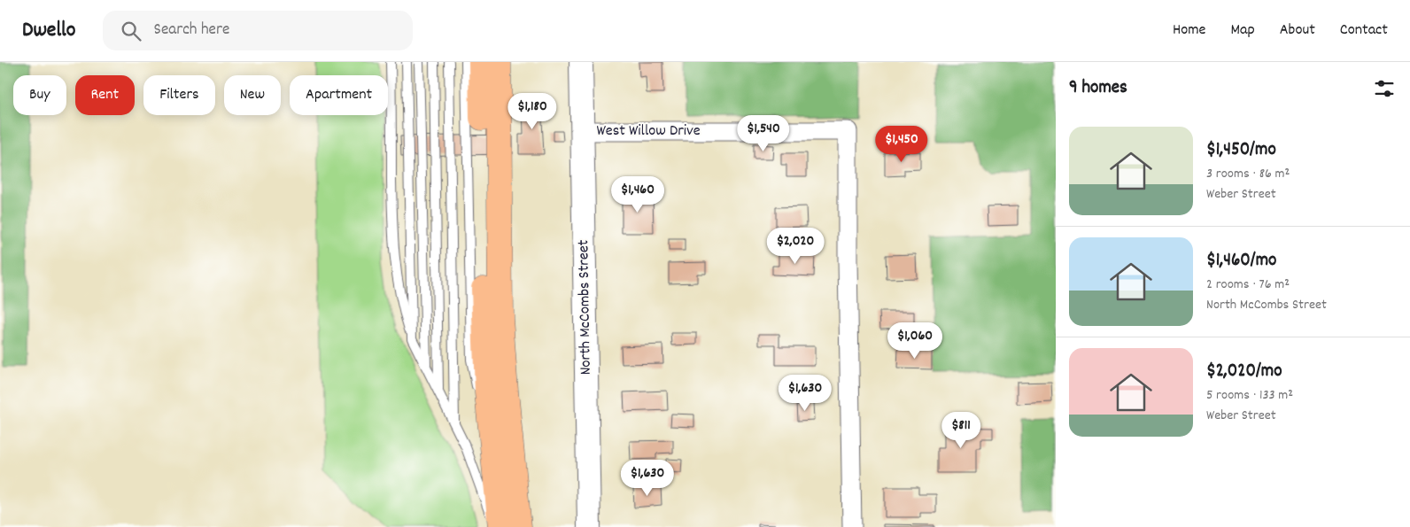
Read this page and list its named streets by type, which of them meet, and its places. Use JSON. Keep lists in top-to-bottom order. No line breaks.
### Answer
{"streets":{"street":["West Willow Drive","North McCombs Street"]},"crossings":[["West Willow Drive","North McCombs Street"]],"page":{"header":"Dwello","search":"Search here","nav":["Home","Map","About","Contact"],"heading":"9 homes","chip":["Buy","Rent","Filters","New","Apartment"],"price":["$1,180","$1,540","$1,450","$1,460","$2,020","$1,060","$1,630","$811","$1,630"],"list":[{"name":"$1,450/mo","note":"3 rooms · 86 m² · Weber Street"},{"name":"$1,460/mo","note":"2 rooms · 76 m² · North McCombs Street"},{"name":"$2,020/mo","note":"5 rooms · 133 m² · Weber Street"}]}}
